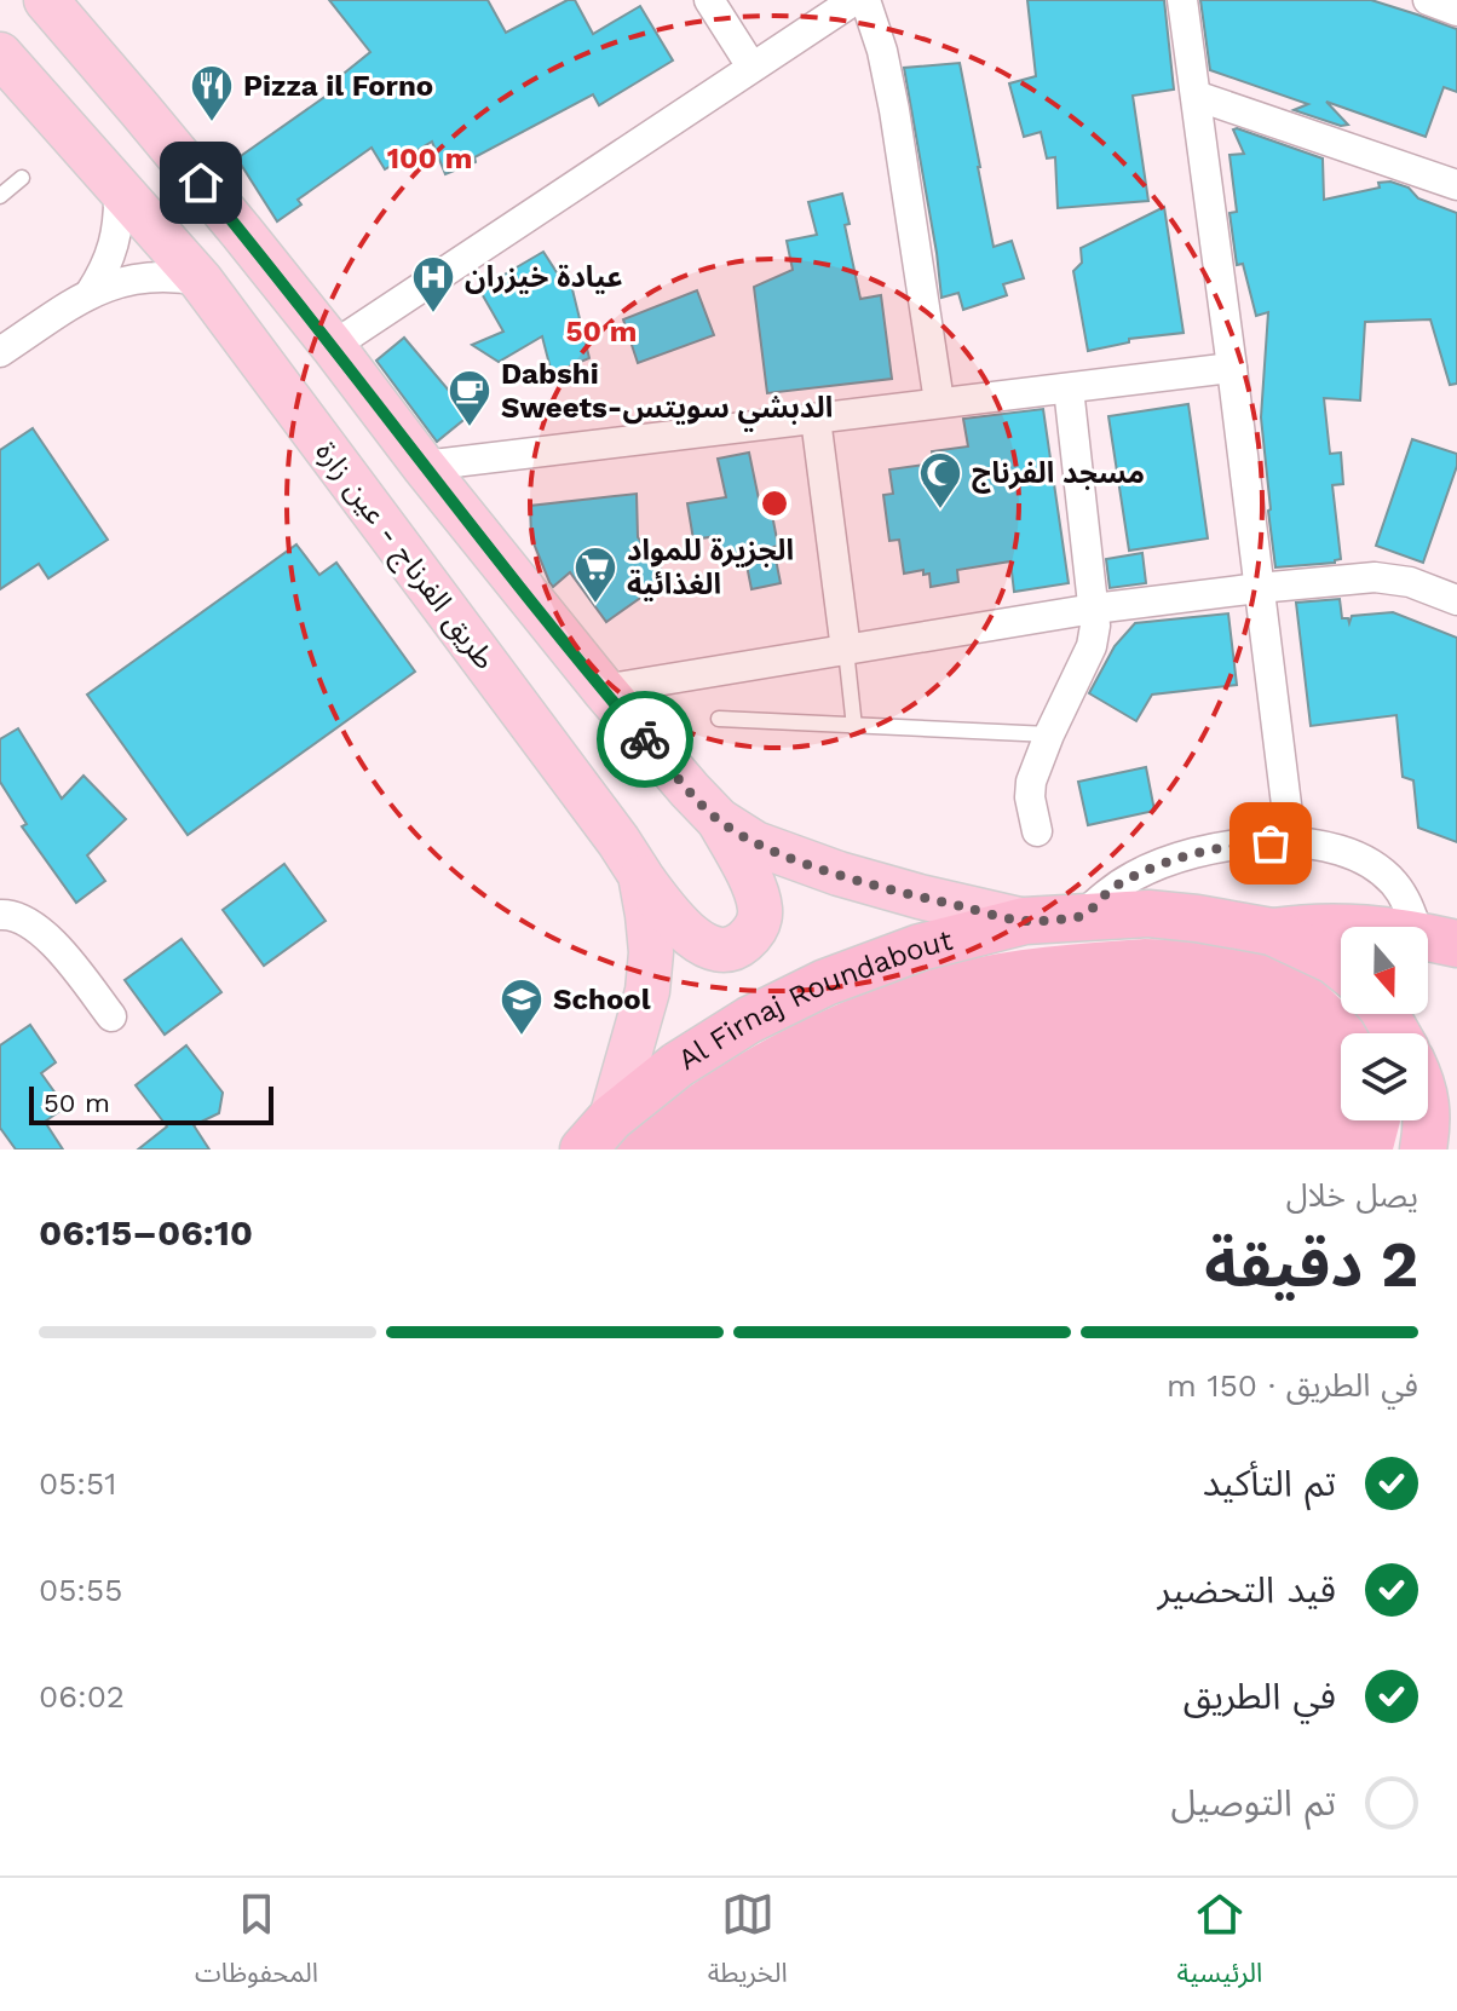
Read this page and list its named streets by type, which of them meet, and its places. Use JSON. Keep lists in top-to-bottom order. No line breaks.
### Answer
{"streets":{"highway":["Al Firnaj Roundabout"],"main road":["طريق الفرناج - عين زارة"]},"crossings":[["طريق الفرناج - عين زارة","Al Firnaj Roundabout"]],"places":{"restaurant":["Pizza il Forno"],"hospital":["عيادة خيزران"],"cafe":["Dabshi Sweets-الدبشي سويتس"],"mosque":["مسجد الفرناج"],"supermarket":["الجزيرة للمواد الغذائية"],"school or university":["School"]},"scale_bar":"50 m","north":"bottom","page":{"scale":"50 m","heading":["2 دقيقة","يصل خلال","06:10–06:15"],"bar":"في الطريق · 150 m","list":[["تم التأكيد","05:51"],["قيد التحضير","05:55"],["في الطريق","06:02"],"تم التوصيل"],"tabs":["الرئيسية","الخريطة","المحفوظات"]},"rings":["100 m","50 m"]}
